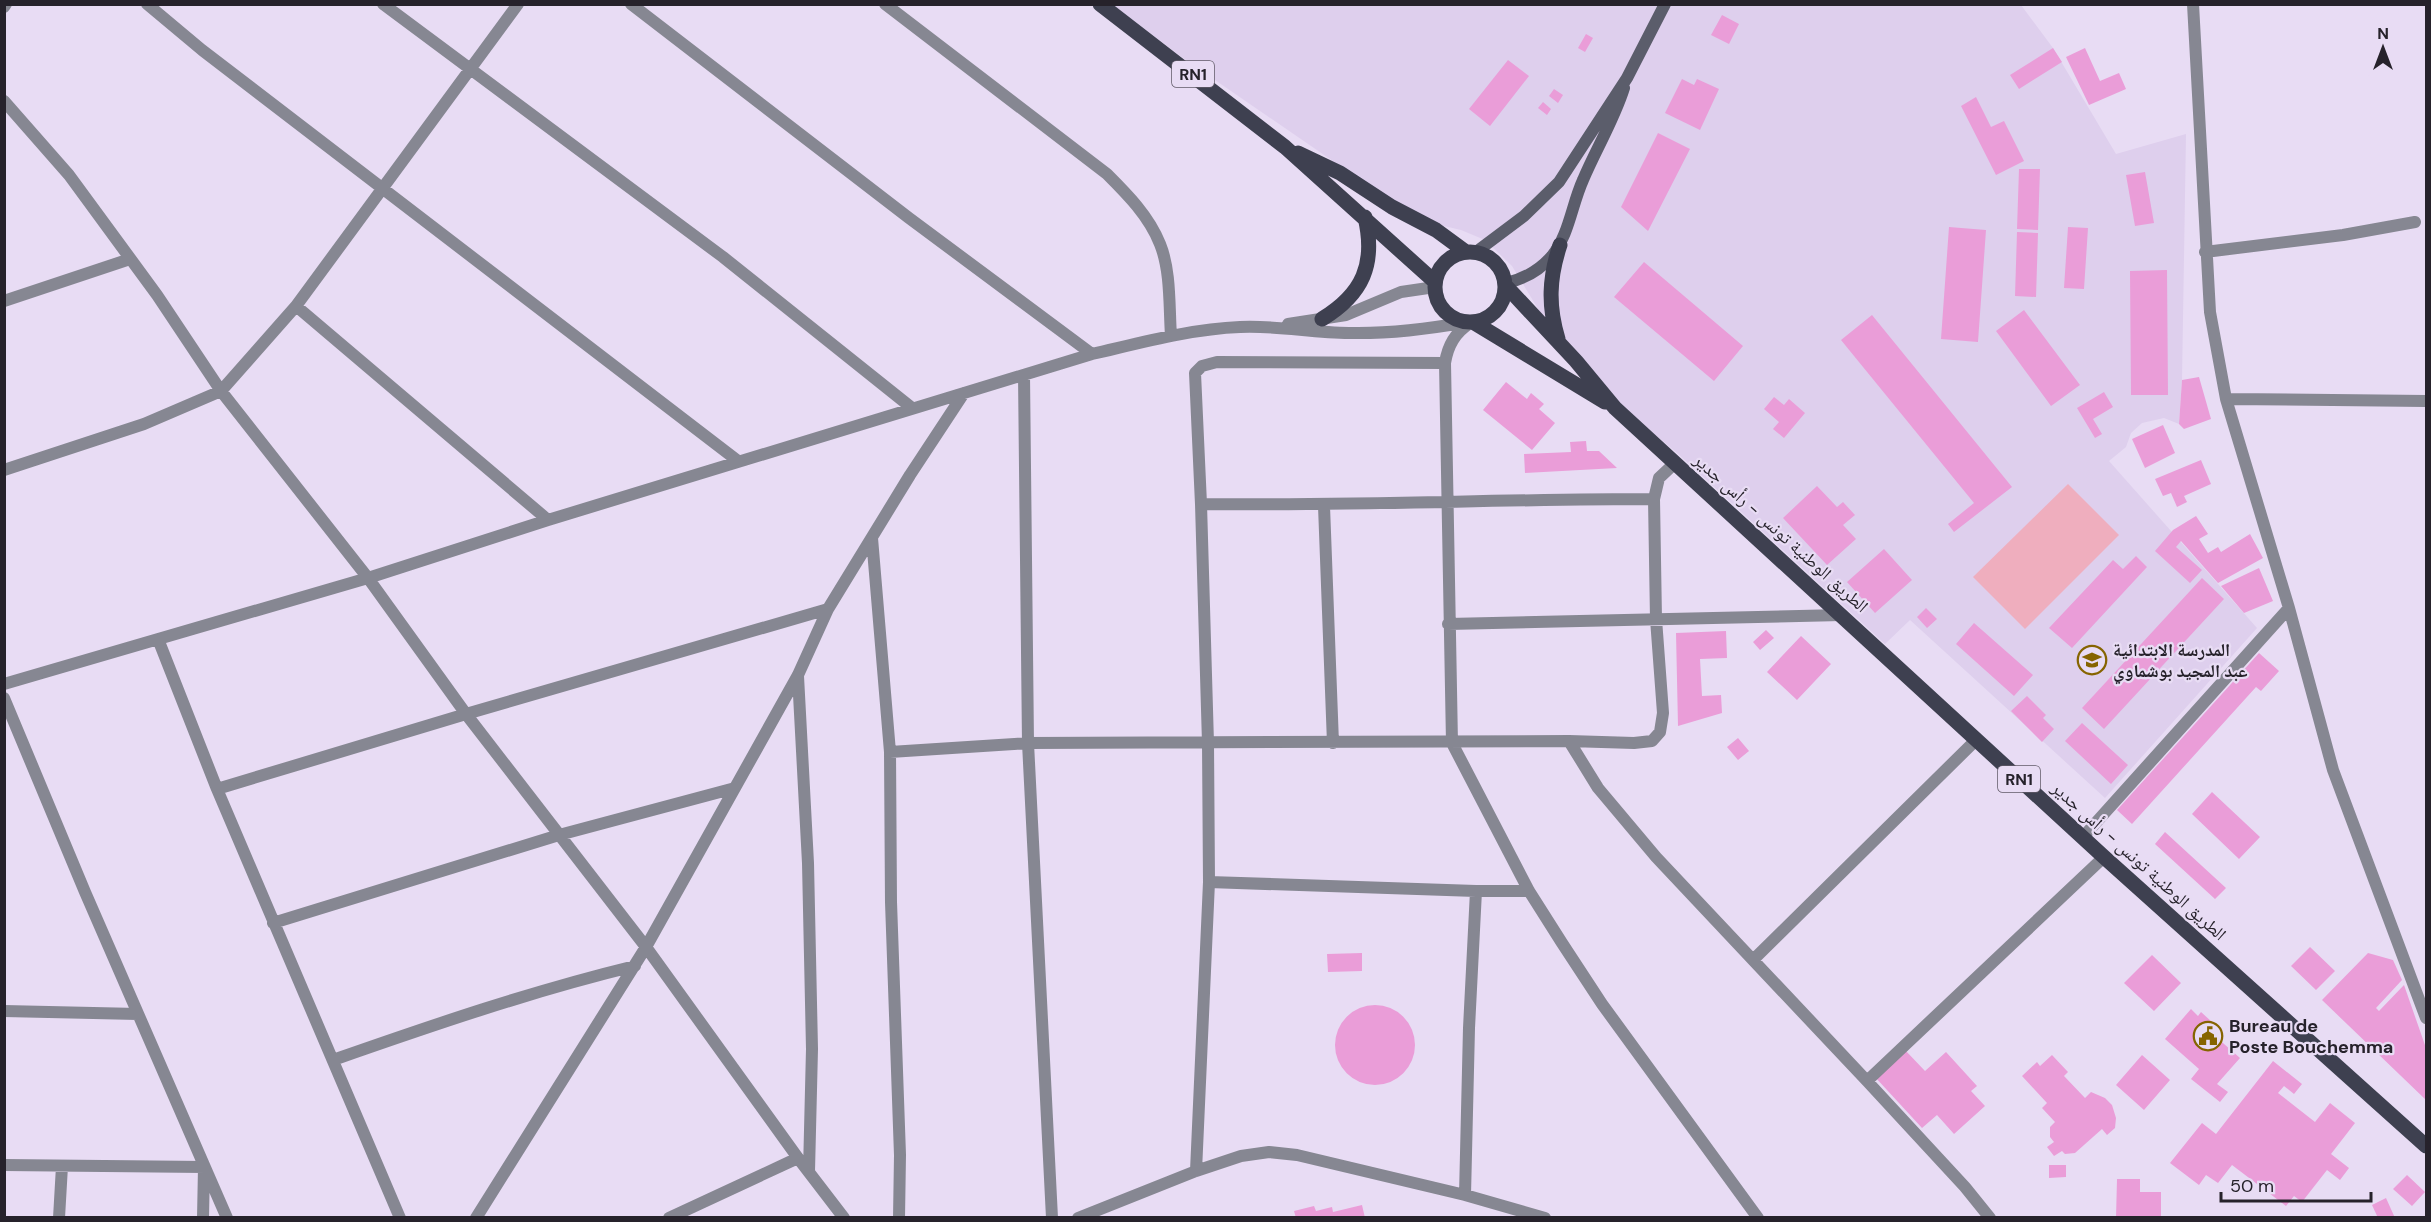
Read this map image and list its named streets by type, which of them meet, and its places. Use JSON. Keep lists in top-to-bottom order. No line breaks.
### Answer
{"streets":{"main road":["RN1","الطريق الوطنية تونس - رأس جدير"]},"crossings":[["RN1","الطريق الوطنية تونس - رأس جدير"]],"places":{"school or university":["المدرسة الابتدائية عبد المجيد بوشماوي"],"public building":["Bureau de Poste Bouchemma"]},"scale_bar":"50 m","north":"top"}
